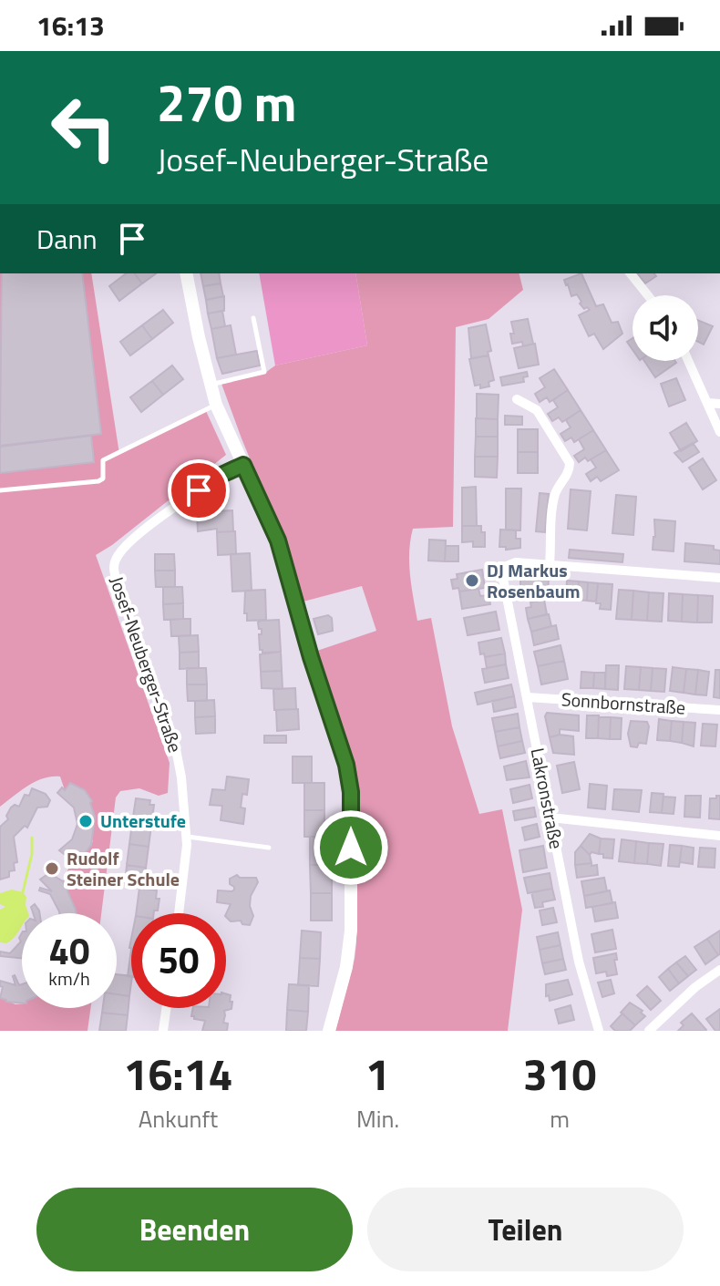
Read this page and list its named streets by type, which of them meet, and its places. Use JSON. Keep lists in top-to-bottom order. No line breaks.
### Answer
{"streets":{"street":["Josef-Neuberger-Straße","Sonnbornstraße","Lakronstraße"]},"crossings":[["Sonnbornstraße","Lakronstraße"]],"places":["DJ Markus Rosenbaum","Unterstufe","Rudolf Steiner Schule"],"page":{"status":"16:13","turn":["270 m","Josef-Neuberger-Straße"],"then":"Dann","speed":"40 km/h","limit":"50","eta":["16:14","Ankunft","1","Min.","310","m"],"buttons":["Beenden","Teilen"]}}
